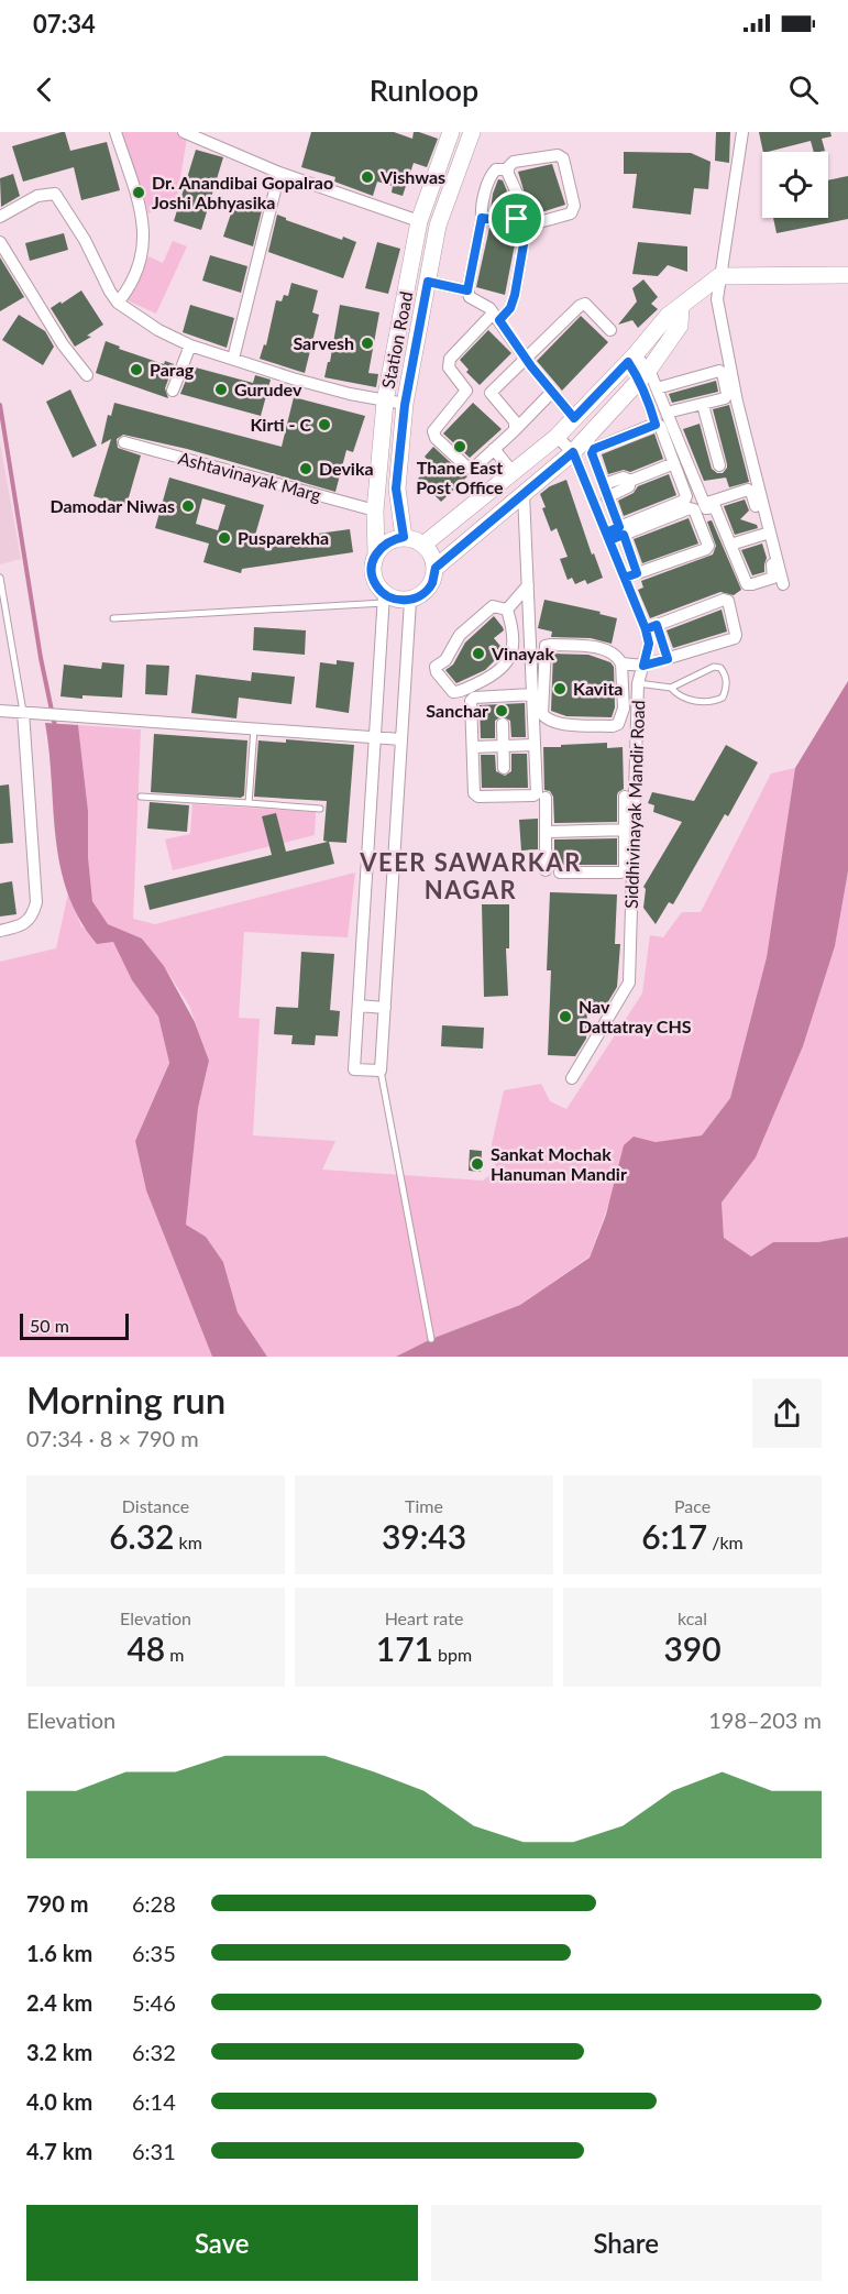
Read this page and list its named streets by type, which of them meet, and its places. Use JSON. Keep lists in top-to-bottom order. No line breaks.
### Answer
{"streets":{"main road":["Station Road"],"street":["Ashtavinayak Marg","Siddhivinayak Mandir Road"]},"crossings":[["Station Road","Ashtavinayak Marg"]],"districts":["VEER SAWARKAR NAGAR"],"places":["Vishwas","Dr. Anandibai Gopalrao Joshi Abhyasika","Sarvesh","Parag","Gurudev","Kirti - C","Thane East Post Office","Devika","Damodar Niwas","Pusparekha","Vinayak","Kavita","Sanchar","Nav Dattatray CHS","Sankat Mochak Hanuman Mandir"],"scale_bar":"50 m","page":{"status":"07:34","header":"Runloop","scale":"50 m","heading":["Morning run","07:34 · 8 × 790 m"],"stats":[["Distance","6.32 km"],["Time","39:43"],["Pace","6:17 /km"],["Elevation","48 m"],["Heart rate","171 bpm"],["kcal","390"]],"chart":["Elevation","198–203 m"],"list":[{"name":"790 m","note":"6:28"},{"name":"1.6 km","note":"6:35"},{"name":"2.4 km","note":"5:46"},{"name":"3.2 km","note":"6:32"},{"name":"4.0 km","note":"6:14"},{"name":"4.7 km","note":"6:31"}],"buttons":["Save","Share"]}}
